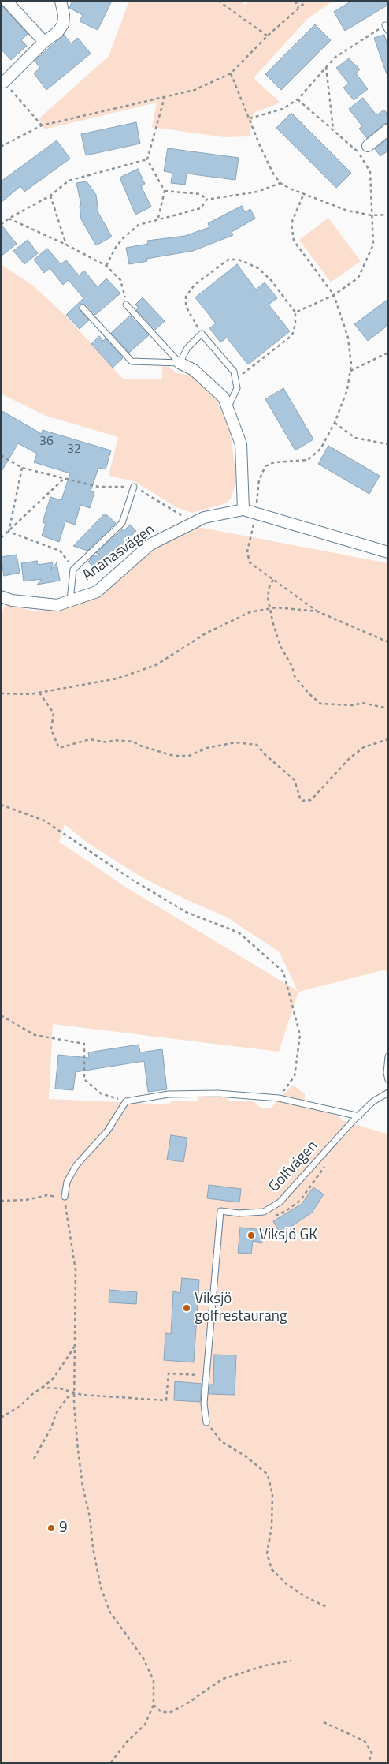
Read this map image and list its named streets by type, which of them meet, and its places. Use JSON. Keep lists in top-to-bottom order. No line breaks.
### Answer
{"streets":{"street":["Ananasvägen"],"lane":["Golfvägen"]},"places":["Viksjö GK","Viksjö golfrestaurang","9"],"house_numbers":["36","32"]}
